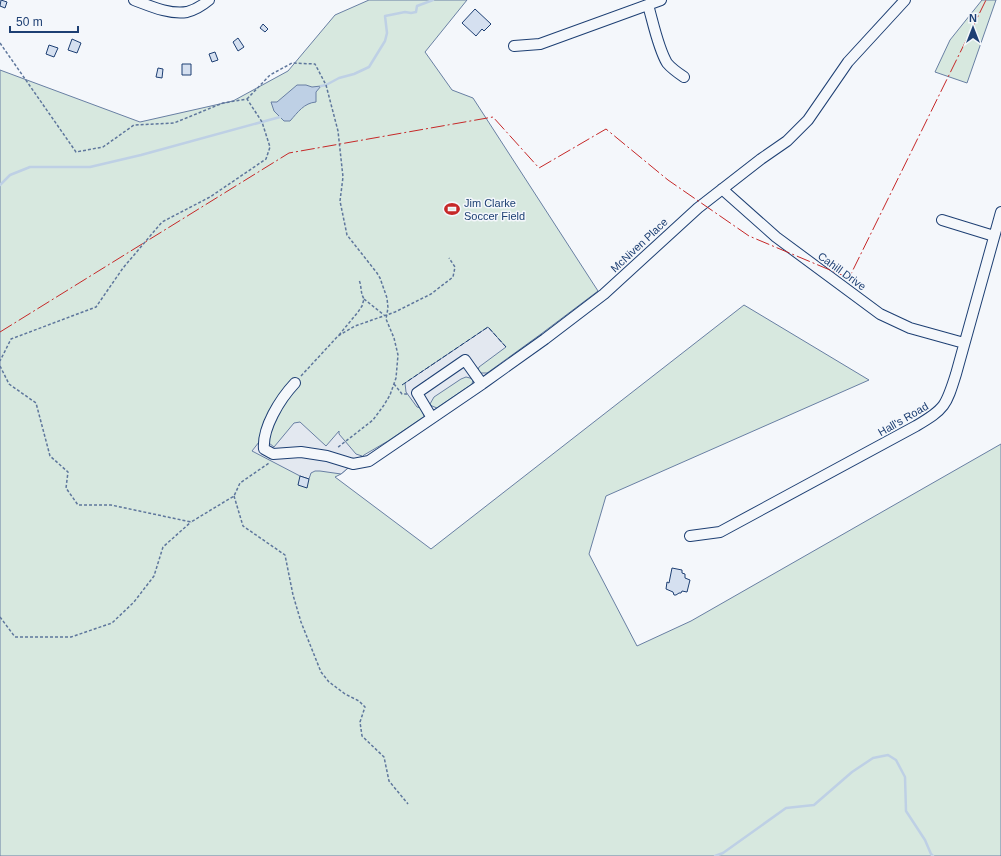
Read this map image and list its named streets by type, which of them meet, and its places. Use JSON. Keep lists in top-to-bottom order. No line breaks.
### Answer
{"streets":{"street":["McNiven Place","Cahill Drive","Hall's Road"]},"crossings":[["McNiven Place","Cahill Drive"],["Cahill Drive","Hall's Road"]],"places":{"sports":["Jim Clarke Soccer Field"]},"scale_bar":"50 m","north":"top"}
